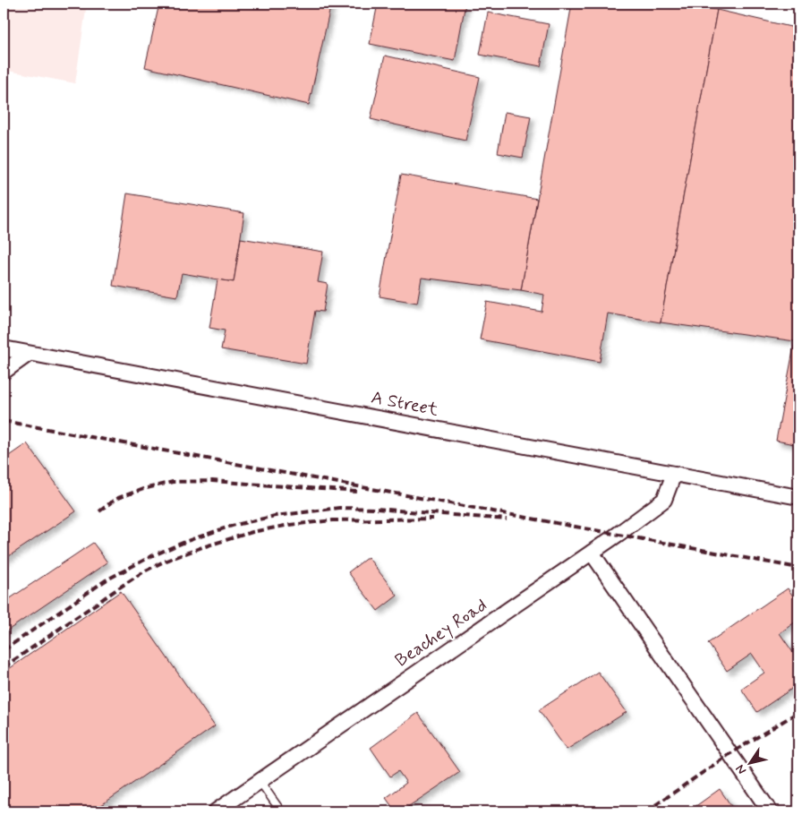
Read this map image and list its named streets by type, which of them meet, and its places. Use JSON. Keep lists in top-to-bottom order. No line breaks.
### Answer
{"streets":{"street":["A Street","Beachey Road"]},"crossings":[["A Street","Beachey Road"]],"north":"bottom left"}
